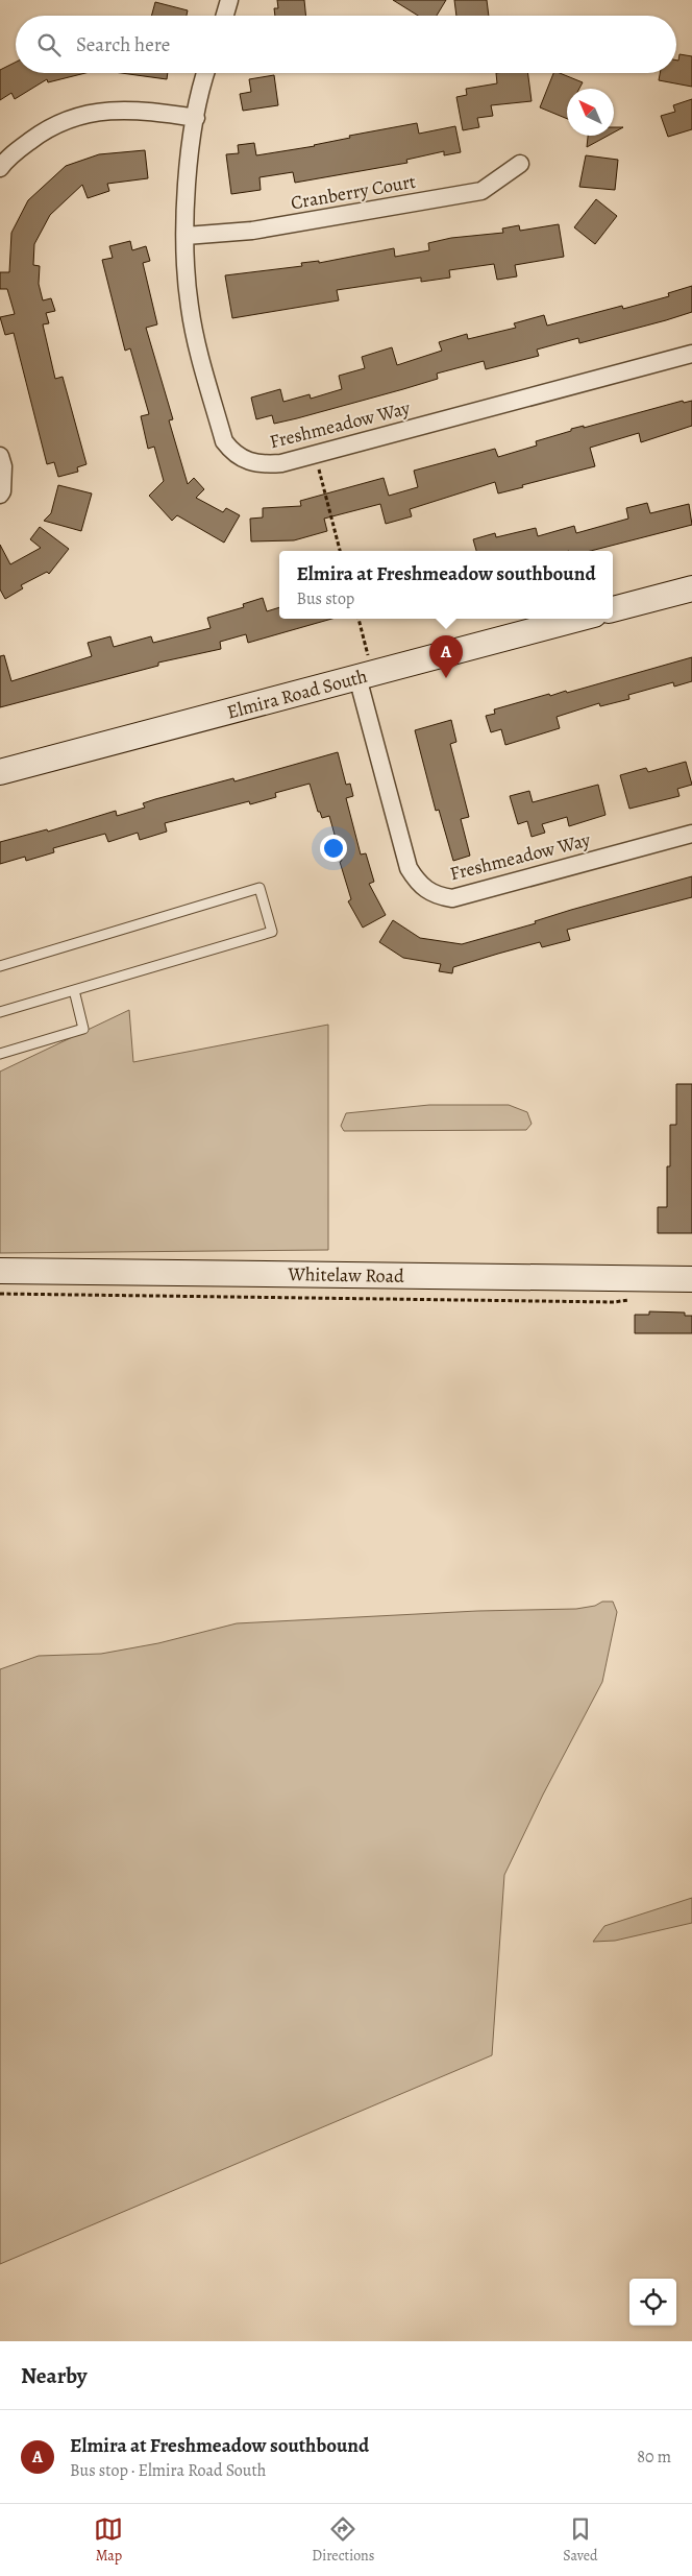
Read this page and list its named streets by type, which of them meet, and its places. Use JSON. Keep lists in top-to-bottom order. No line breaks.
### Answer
{"streets":{"street":["Cranberry Court","Freshmeadow Way","Elmira Road South","Whitelaw Road"]},"crossings":[["Cranberry Court","Freshmeadow Way"],["Freshmeadow Way","Elmira Road South"]],"north":"top left","page":{"search":"Search here","popup":["Elmira at Freshmeadow southbound","Bus stop"],"pins":"A","heading":"Nearby","list":[{"mark":"A","name":"Elmira at Freshmeadow southbound","note":"Bus stop · Elmira Road South","value":"80 m"}],"nav":["Map","Directions","Saved"]}}
